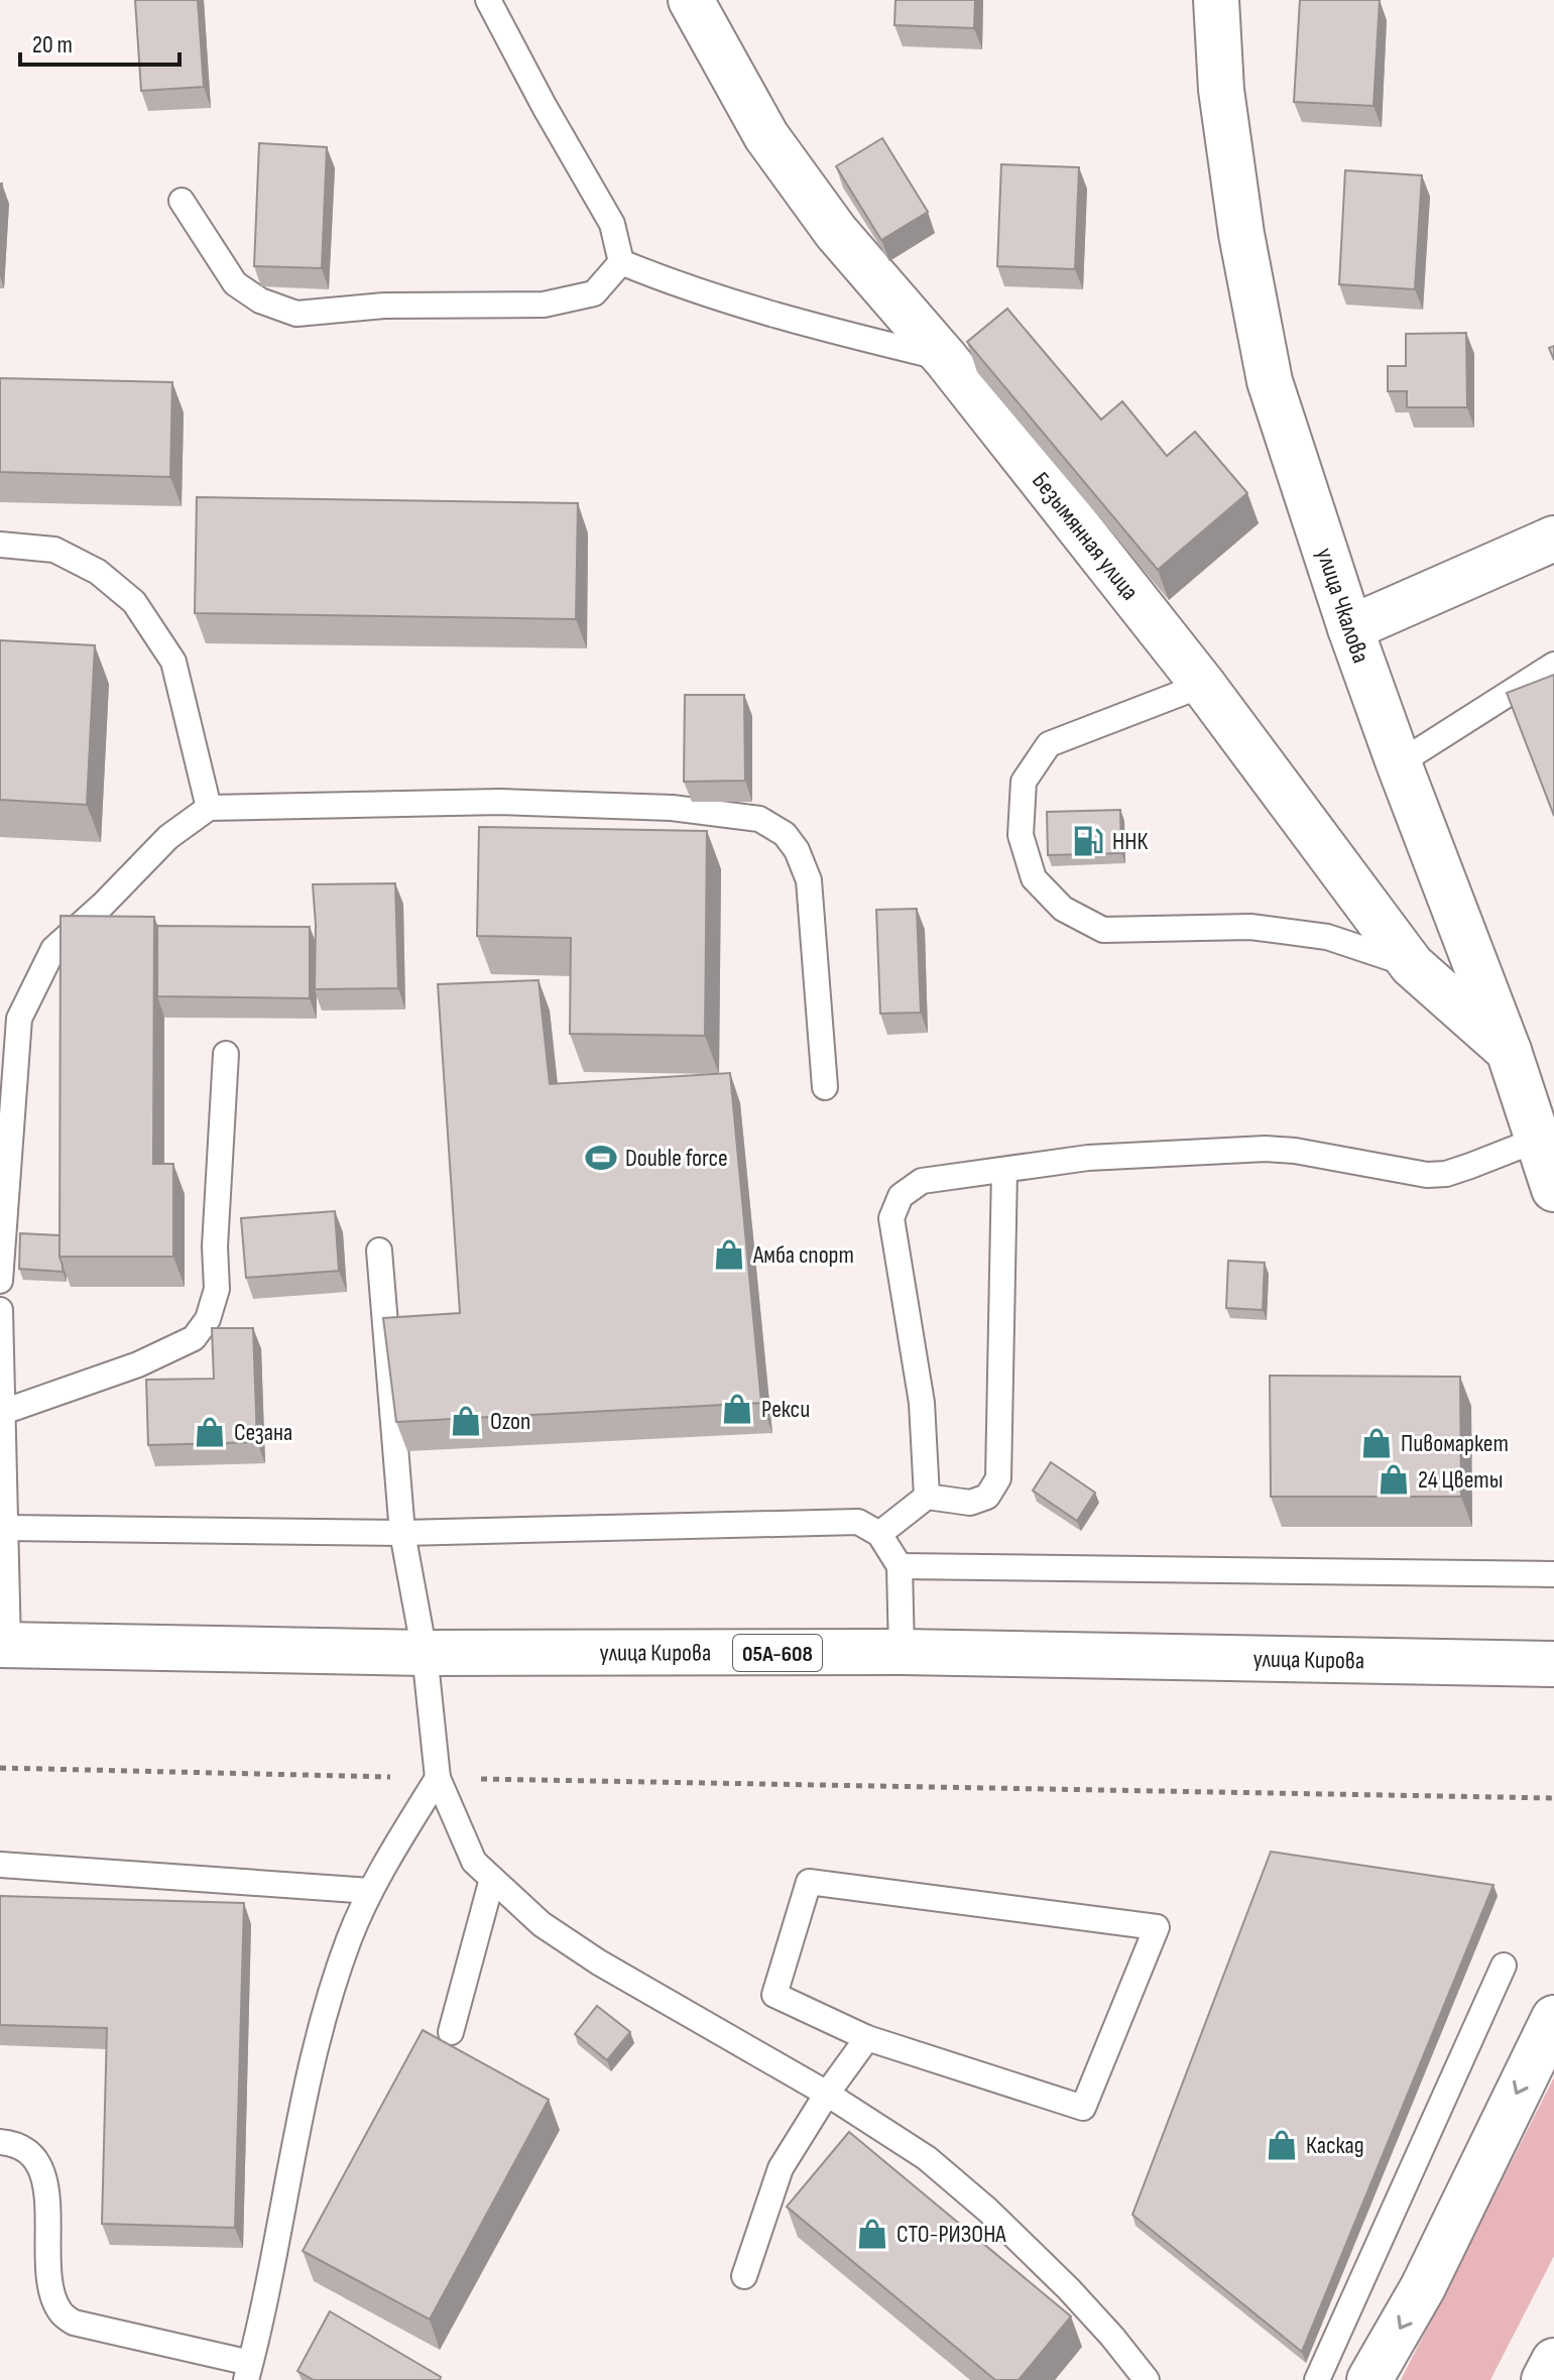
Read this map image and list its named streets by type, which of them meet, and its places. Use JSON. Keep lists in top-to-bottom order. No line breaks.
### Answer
{"streets":{"street":["Безымянная улица","улица Чкалова","улица Кирова","05А-608"]},"crossings":[["Безымянная улица","улица Чкалова"]],"places":{"fuel station":["ННК"],"sports":["Double force"],"shop":["Амба спорт","Рекси","Ozon","Сезана","Пивомаркет","24 Цветы","Каскад","СТО-РИЗОНА"]},"scale_bar":"20 m"}
